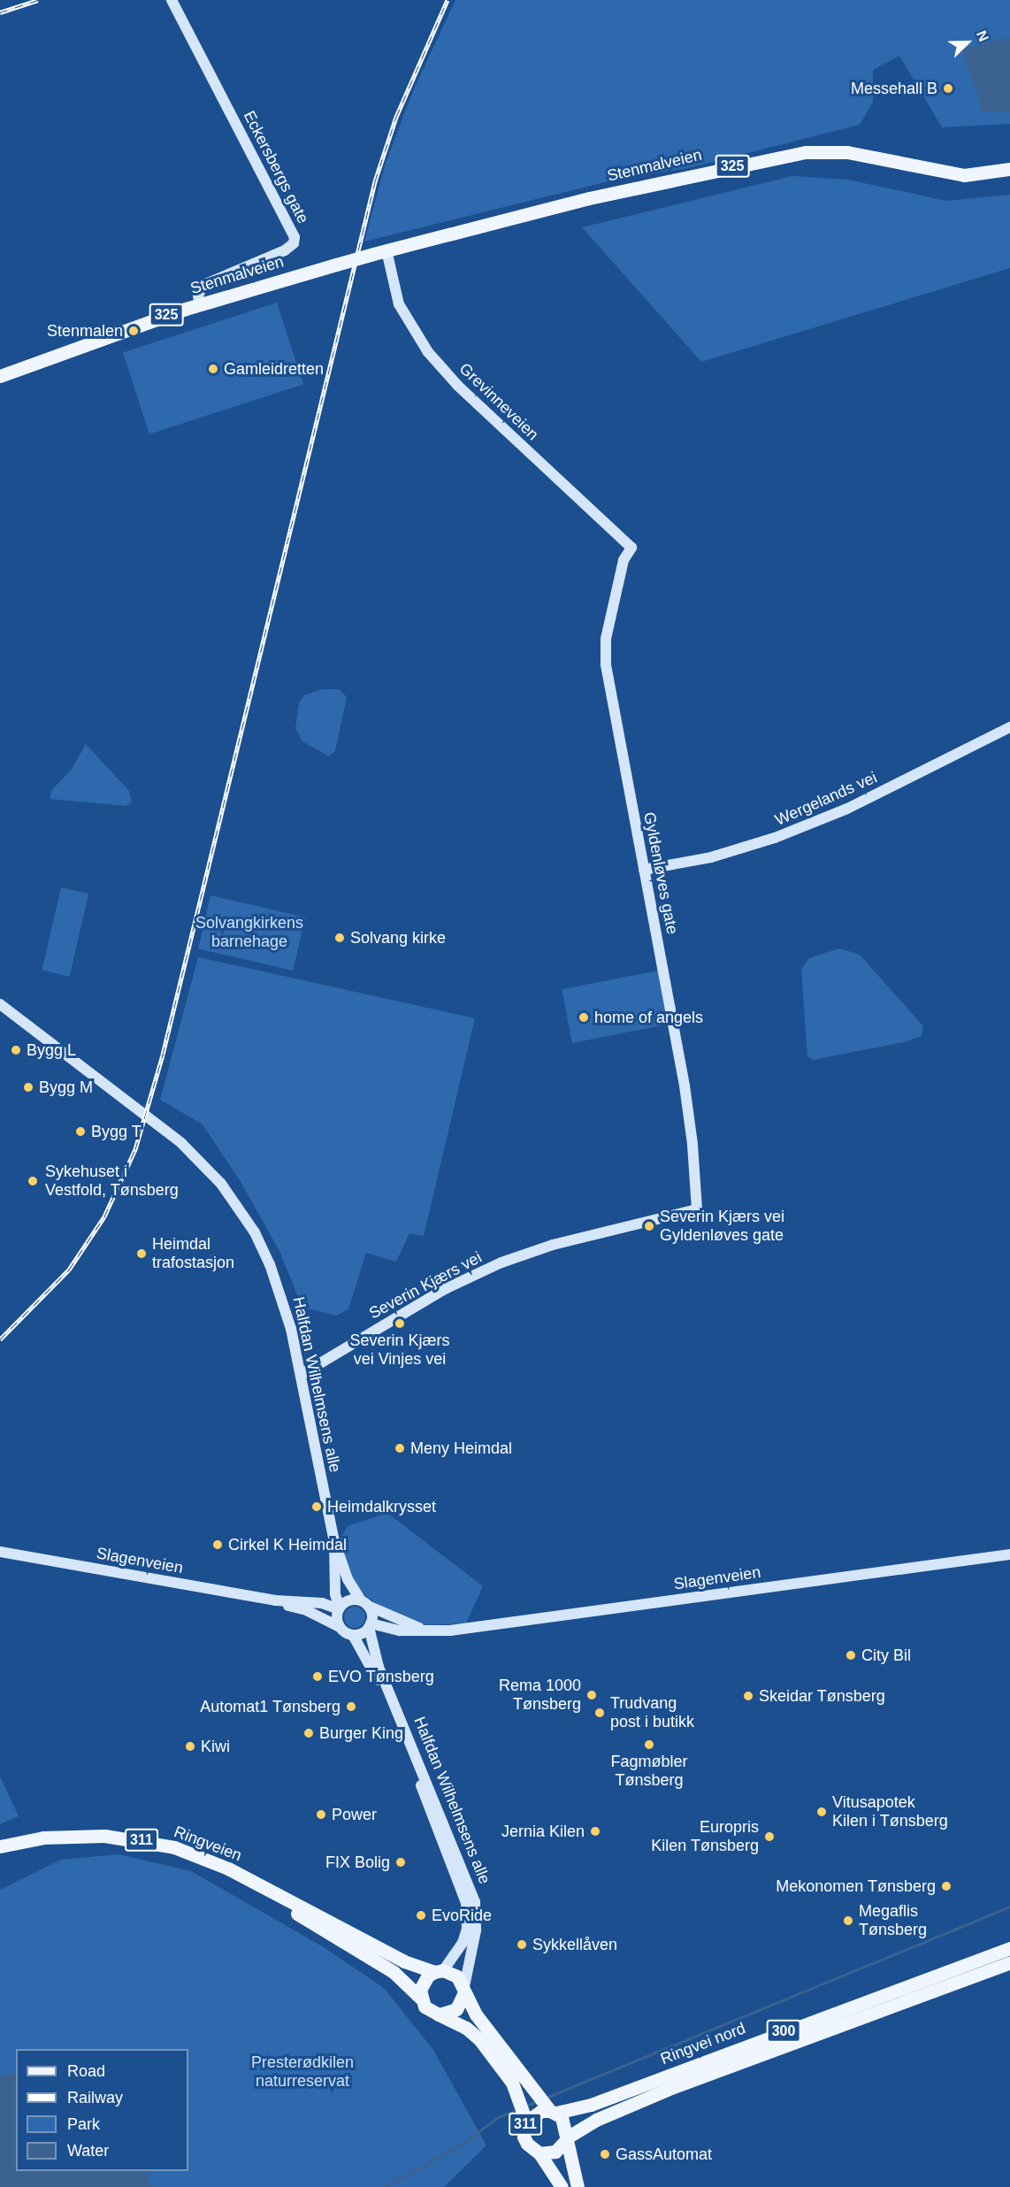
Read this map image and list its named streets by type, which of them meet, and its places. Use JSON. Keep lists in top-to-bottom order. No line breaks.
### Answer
{"streets":{"main road":["Stenmalveien","325","Eckersbergs gate","Grevinneveien","Wergelands vei","Gyldenløves gate","Severin Kjærs vei","Halfdan Wilhelmsens alle","Slagenveien","311","Ringveien","300","Ringvei nord"]},"crossings":[["Stenmalveien","Eckersbergs gate"],["Stenmalveien","Grevinneveien"],["Grevinneveien","Gyldenløves gate"],["Wergelands vei","Gyldenløves gate"],["Gyldenløves gate","Severin Kjærs vei"],["Severin Kjærs vei","Halfdan Wilhelmsens alle"],["Halfdan Wilhelmsens alle","Slagenveien"],["Halfdan Wilhelmsens alle","311"],["Halfdan Wilhelmsens alle","Ringveien"],["311","Ringveien"],["311","Ringvei nord"],["Ringveien","Ringvei nord"]],"parks":["Solvangkirkens barnehage","Presterødkilen naturreservat"],"places":["Messehall B","Stenmalen","Gamleidretten","Solvang kirke","home of angels","Bygg L","Bygg M","Bygg T","Sykehuset i Vestfold, Tønsberg","Severin Kjærs vei Gyldenløves gate","Heimdal trafostasjon","Severin Kjærs vei Vinjes vei","Meny Heimdal","Heimdalkrysset","Cirkel K Heimdal","City Bil","EVO Tønsberg","Rema 1000 Tønsberg","Skeidar Tønsberg","Automat1 Tønsberg","Trudvang post i butikk","Burger King","Fagmøbler Tønsberg","Kiwi","Vitusapotek Kilen i Tønsberg","Power","Jernia Kilen","Europris Kilen Tønsberg","FIX Bolig","Mekonomen Tønsberg","EvoRide","Megaflis Tønsberg","Sykkellåven","GassAutomat"],"legend":["Road","Railway","Park","Water"],"north":"top right"}
